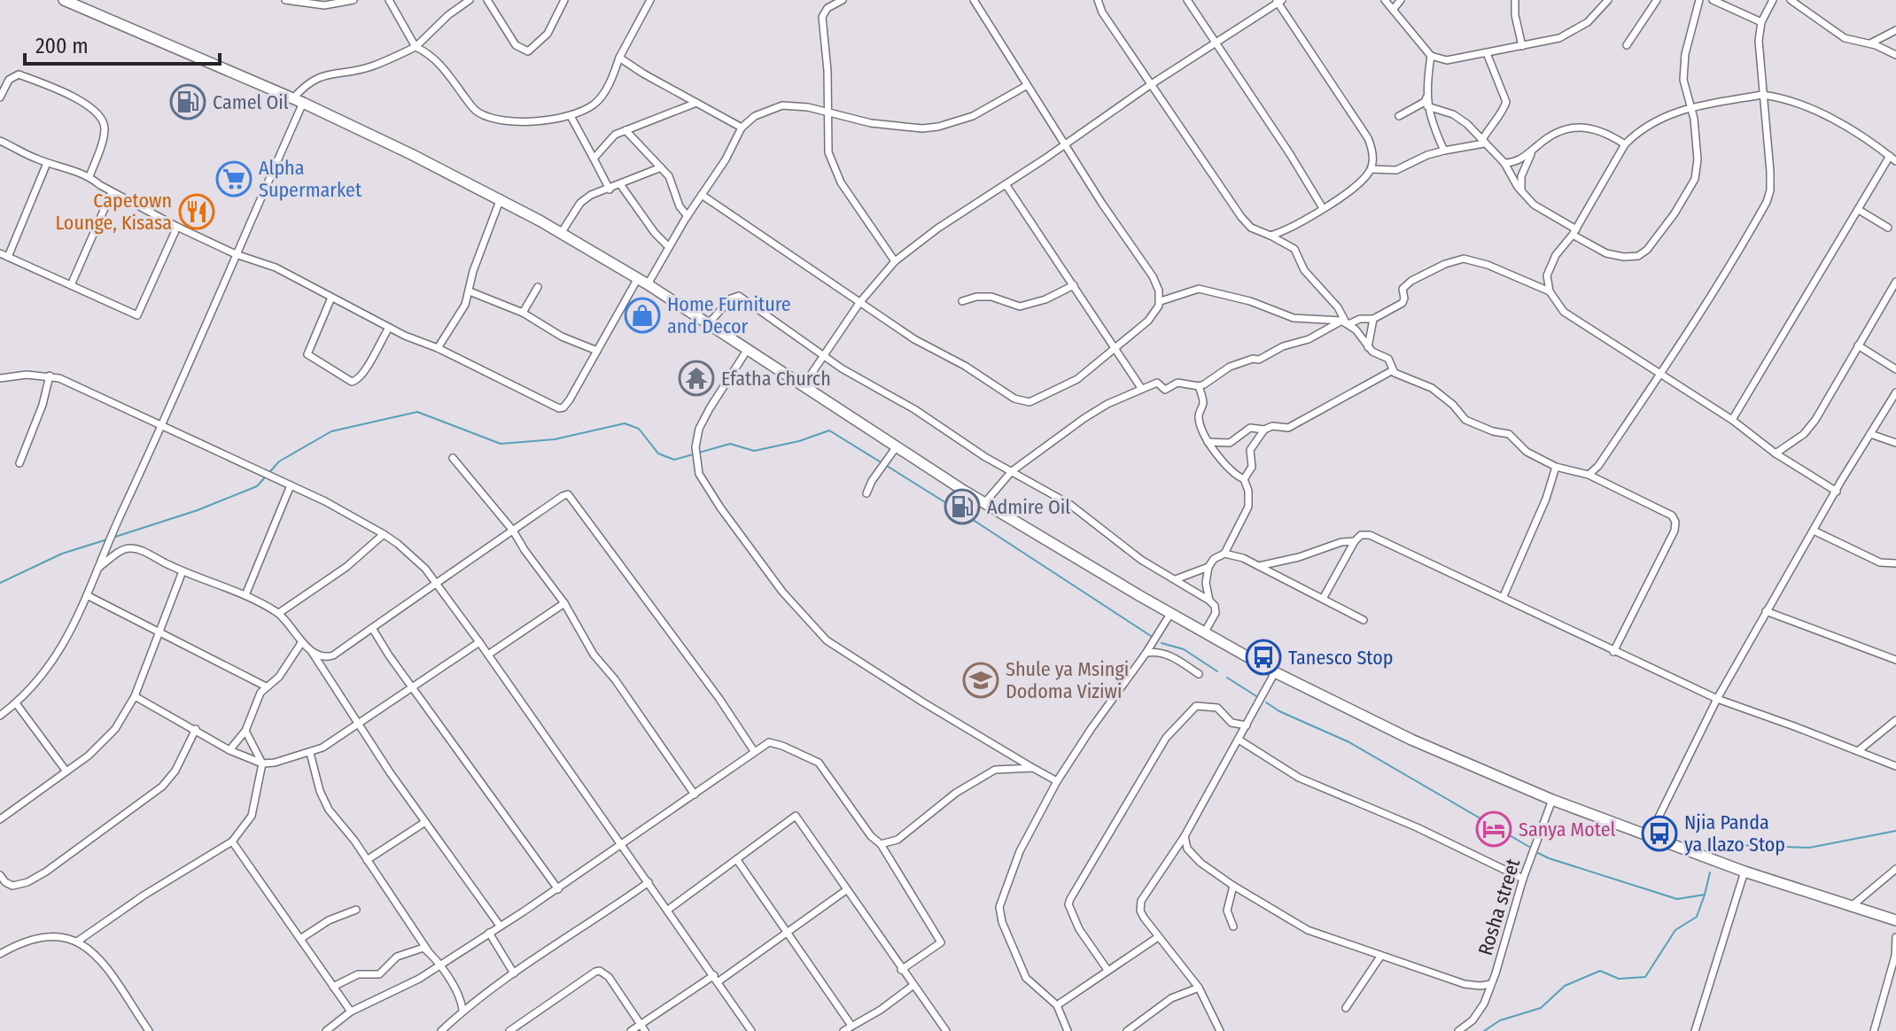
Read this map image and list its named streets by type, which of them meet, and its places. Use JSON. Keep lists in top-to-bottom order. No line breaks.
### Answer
{"streets":{"street":["Rosha street"]},"places":{"fuel station":["Camel Oil","Admire Oil"],"supermarket":["Alpha Supermarket"],"restaurant":["Capetown Lounge, Kisasa"],"shop":["Home Furniture and Decor"],"temple":["Efatha Church"],"bus stop":["Tanesco Stop","Njia Panda ya Ilazo Stop"],"school or university":["Shule ya Msingi Dodoma Viziwi"],"hotel":["Sanya Motel"]},"scale_bar":"200 m"}
